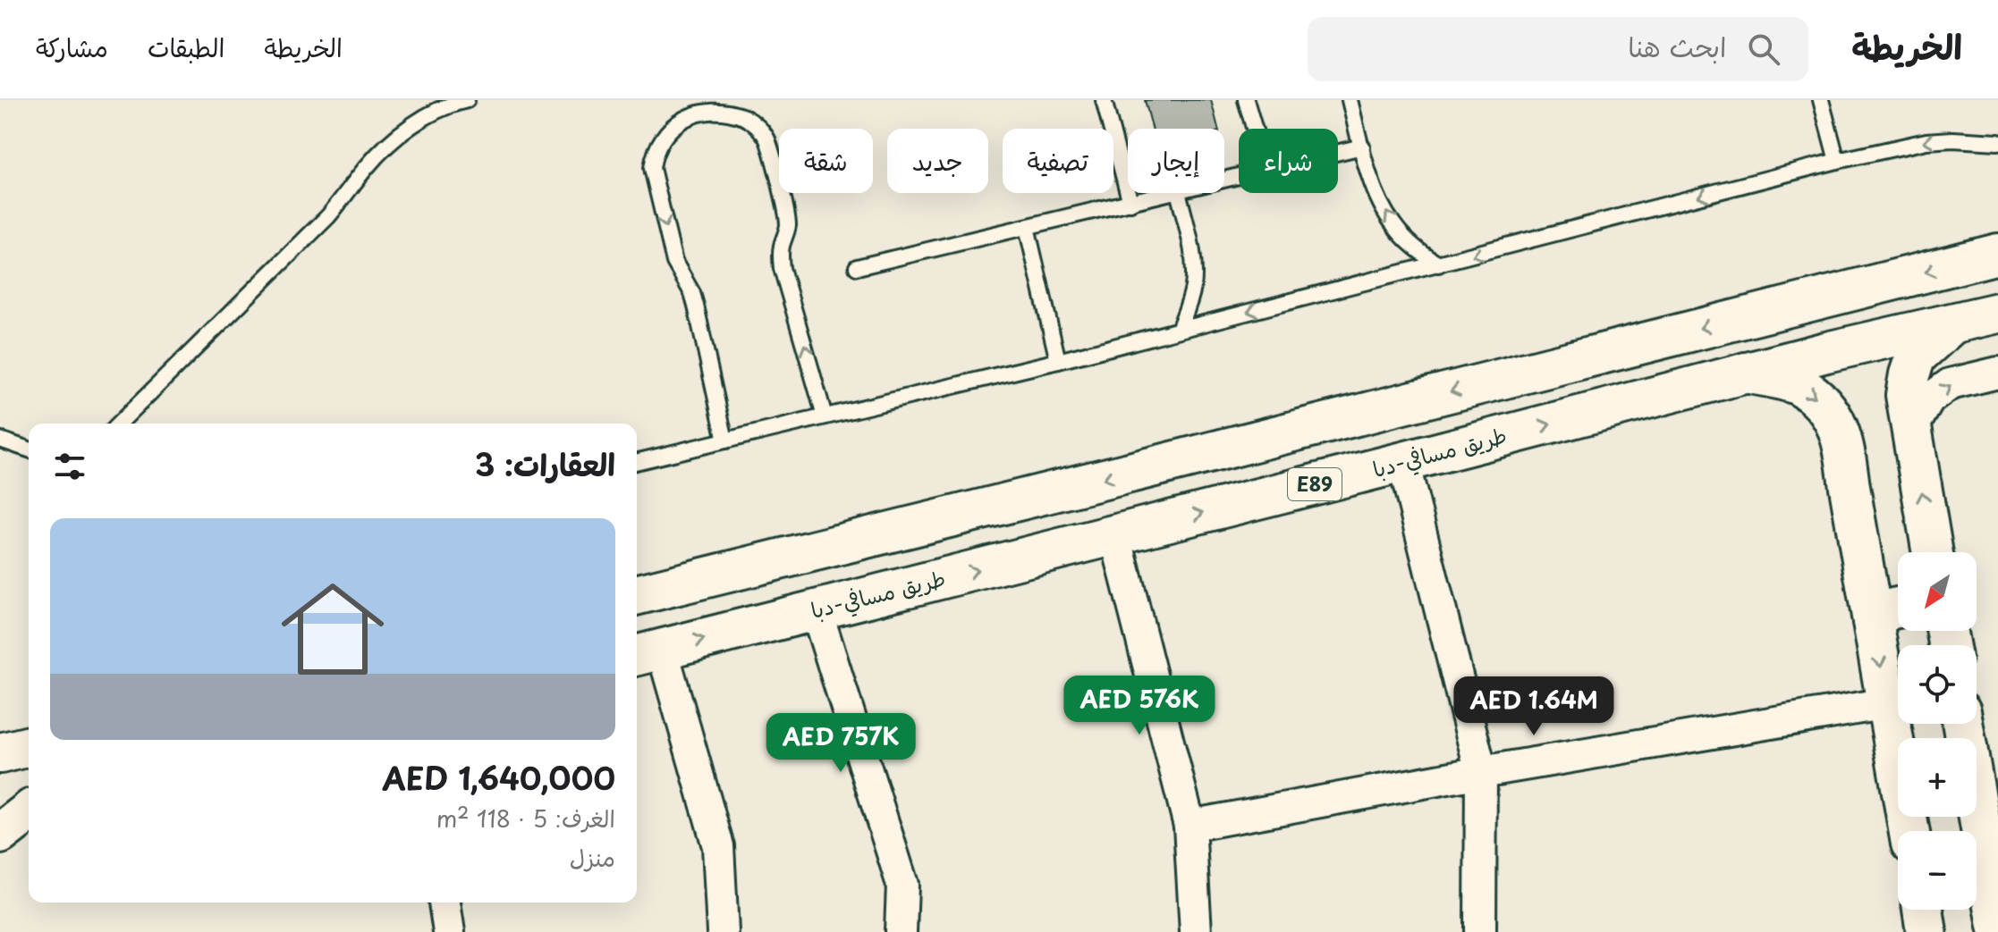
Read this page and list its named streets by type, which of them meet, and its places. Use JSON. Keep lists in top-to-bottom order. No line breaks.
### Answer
{"streets":{"main road":["طريق مسافي-دبا","E89"]},"north":"bottom left","page":{"header":"الخريطة","search":"ابحث هنا","nav":["الخريطة","الطبقات","مشاركة"],"chip":["شراء","إيجار","تصفية","جديد","شقة"],"heading":"العقارات: 3","list":[{"name":"AED 1,640,000","note":"الغرف: 5 · 118 m² · منزل"}],"map_buttons":["+","−"],"price":["AED 576K","AED 1.64M","AED 757K"]}}
